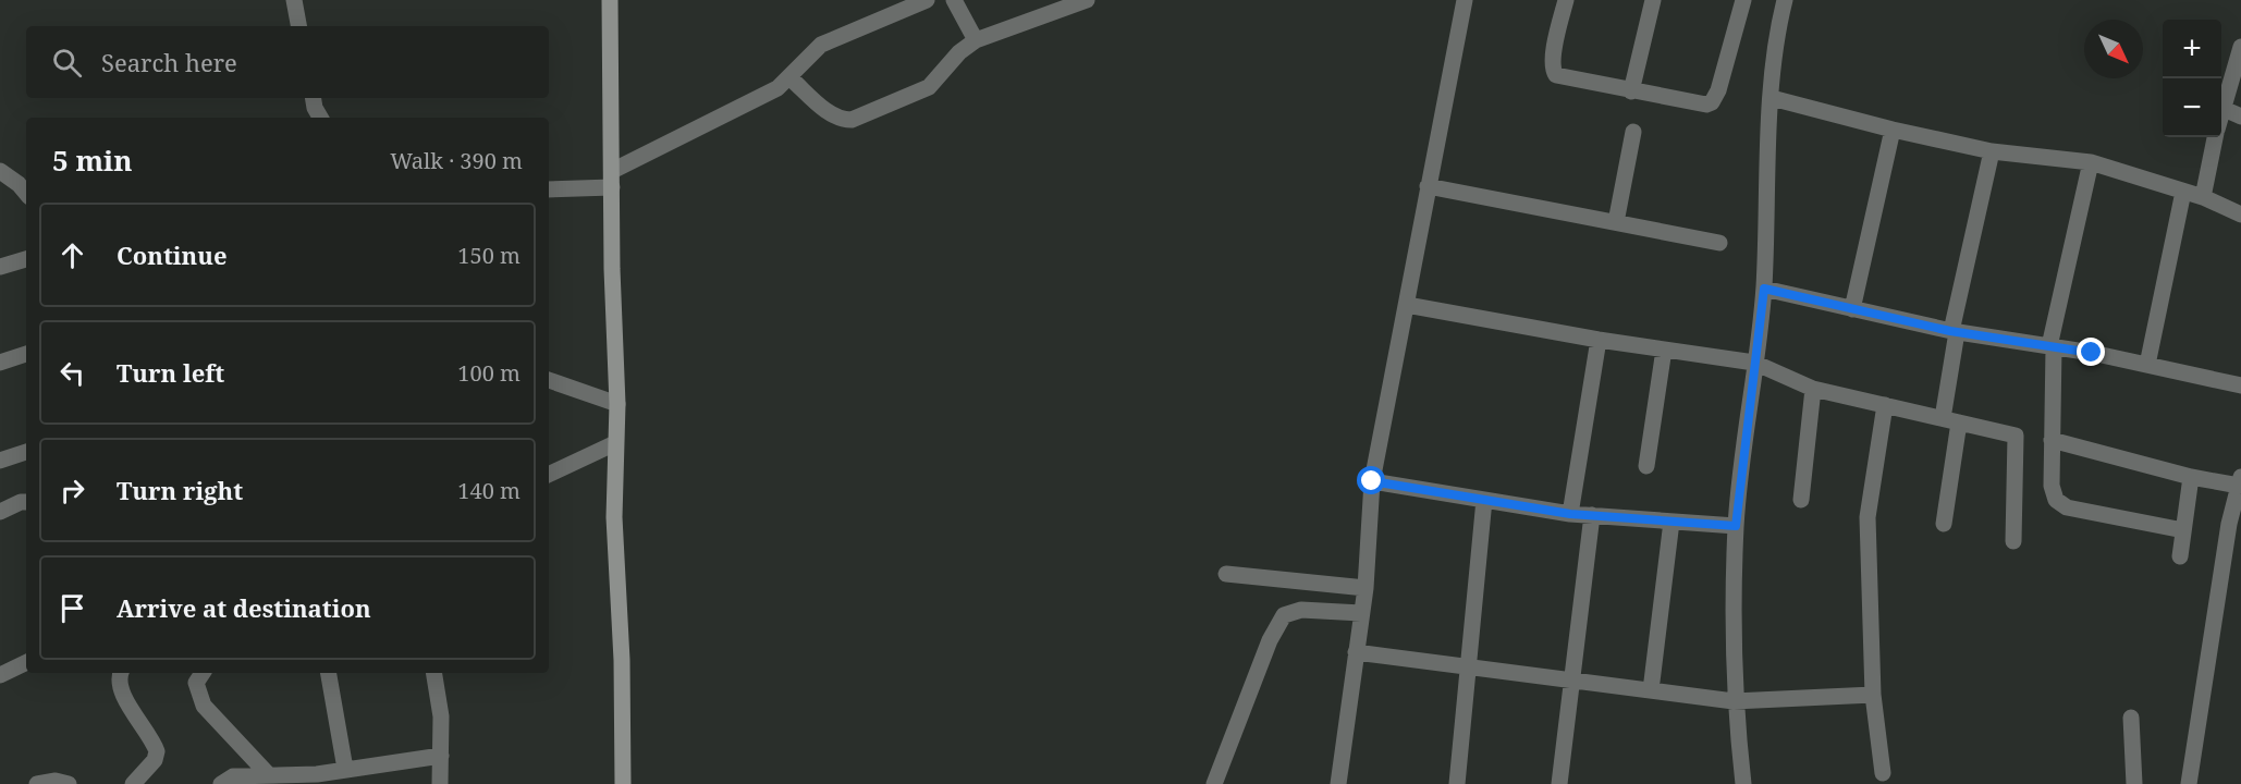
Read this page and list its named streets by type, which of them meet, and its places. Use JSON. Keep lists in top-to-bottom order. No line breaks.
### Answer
{"north":"bottom right","page":{"map_buttons":["+","−"],"search":"Search here","heading":["5 min","Walk · 390 m"],"list":[["Continue","150 m"],["Turn left","100 m"],["Turn right","140 m"],"Arrive at destination"]}}
